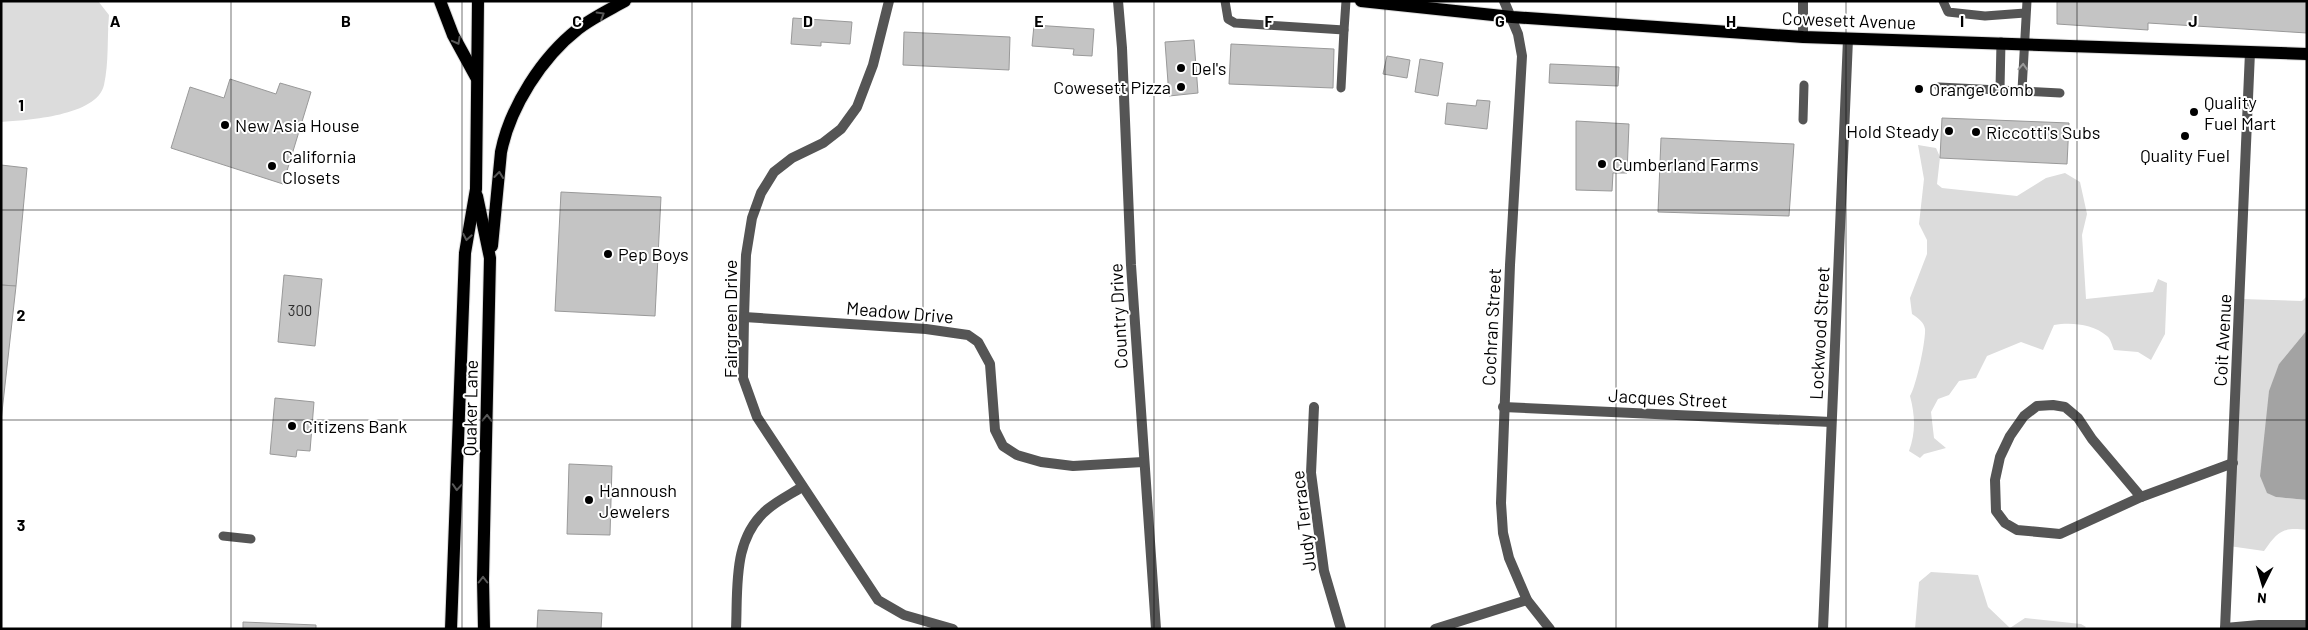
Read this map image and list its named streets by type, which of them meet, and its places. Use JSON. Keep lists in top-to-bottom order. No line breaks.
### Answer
{"streets":{"main road":["Cowesett Avenue","Quaker Lane"],"street":["Meadow Drive","Country Drive","Fairgreen Drive","Cochran Street","Lockwood Street","Coit Avenue","Jacques Street","Judy Terrace"]},"crossings":[["Cowesett Avenue","Cochran Street"],["Cowesett Avenue","Lockwood Street"],["Cowesett Avenue","Coit Avenue"],["Meadow Drive","Country Drive"],["Meadow Drive","Fairgreen Drive"],["Cochran Street","Jacques Street"],["Lockwood Street","Jacques Street"]],"places":["Del's","Cowesett Pizza","Orange Comb","Quality Fuel Mart","New Asia House","Hold Steady","Riccotti's Subs","Quality Fuel","Cumberland Farms","California Closets","Pep Boys","Citizens Bank","Hannoush Jewelers"],"house_numbers":["300"],"north":"bottom","grid":{"columns":["A","B","C","D","E","F","G","H","I","J"],"rows":["1","2","3"]}}
